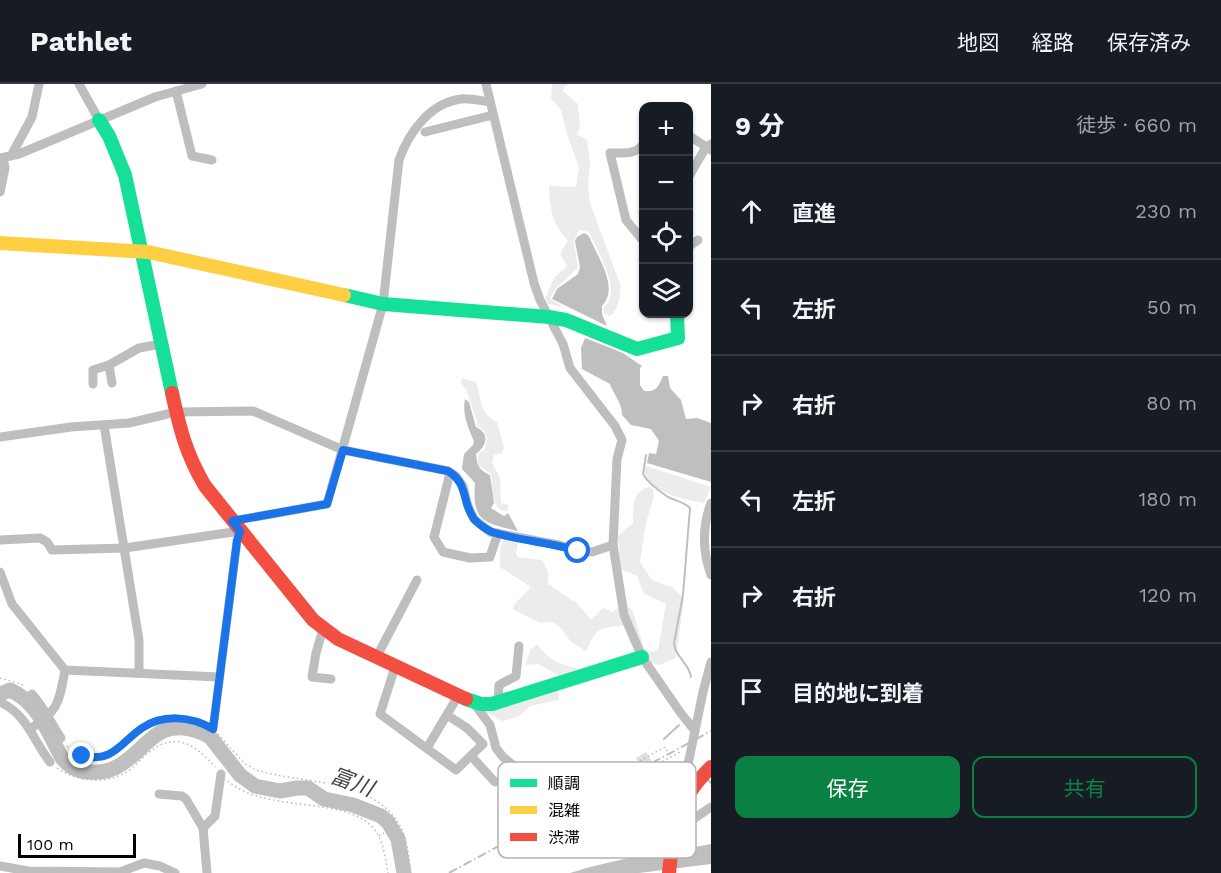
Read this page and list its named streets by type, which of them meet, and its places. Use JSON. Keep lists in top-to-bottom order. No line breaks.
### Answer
{"water":["富川"],"legend":["順調","混雑","渋滞"],"scale_bar":"100 m","page":{"header":"Pathlet","nav":["地図","経路","保存済み"],"heading":["9 分","徒歩 · 660 m"],"map_buttons":["+","−"],"list":[["直進","230 m"],["左折","50 m"],["右折","80 m"],["左折","180 m"],["右折","120 m"],"目的地に到着"],"buttons":["保存","共有"],"scale":"100 m"}}
